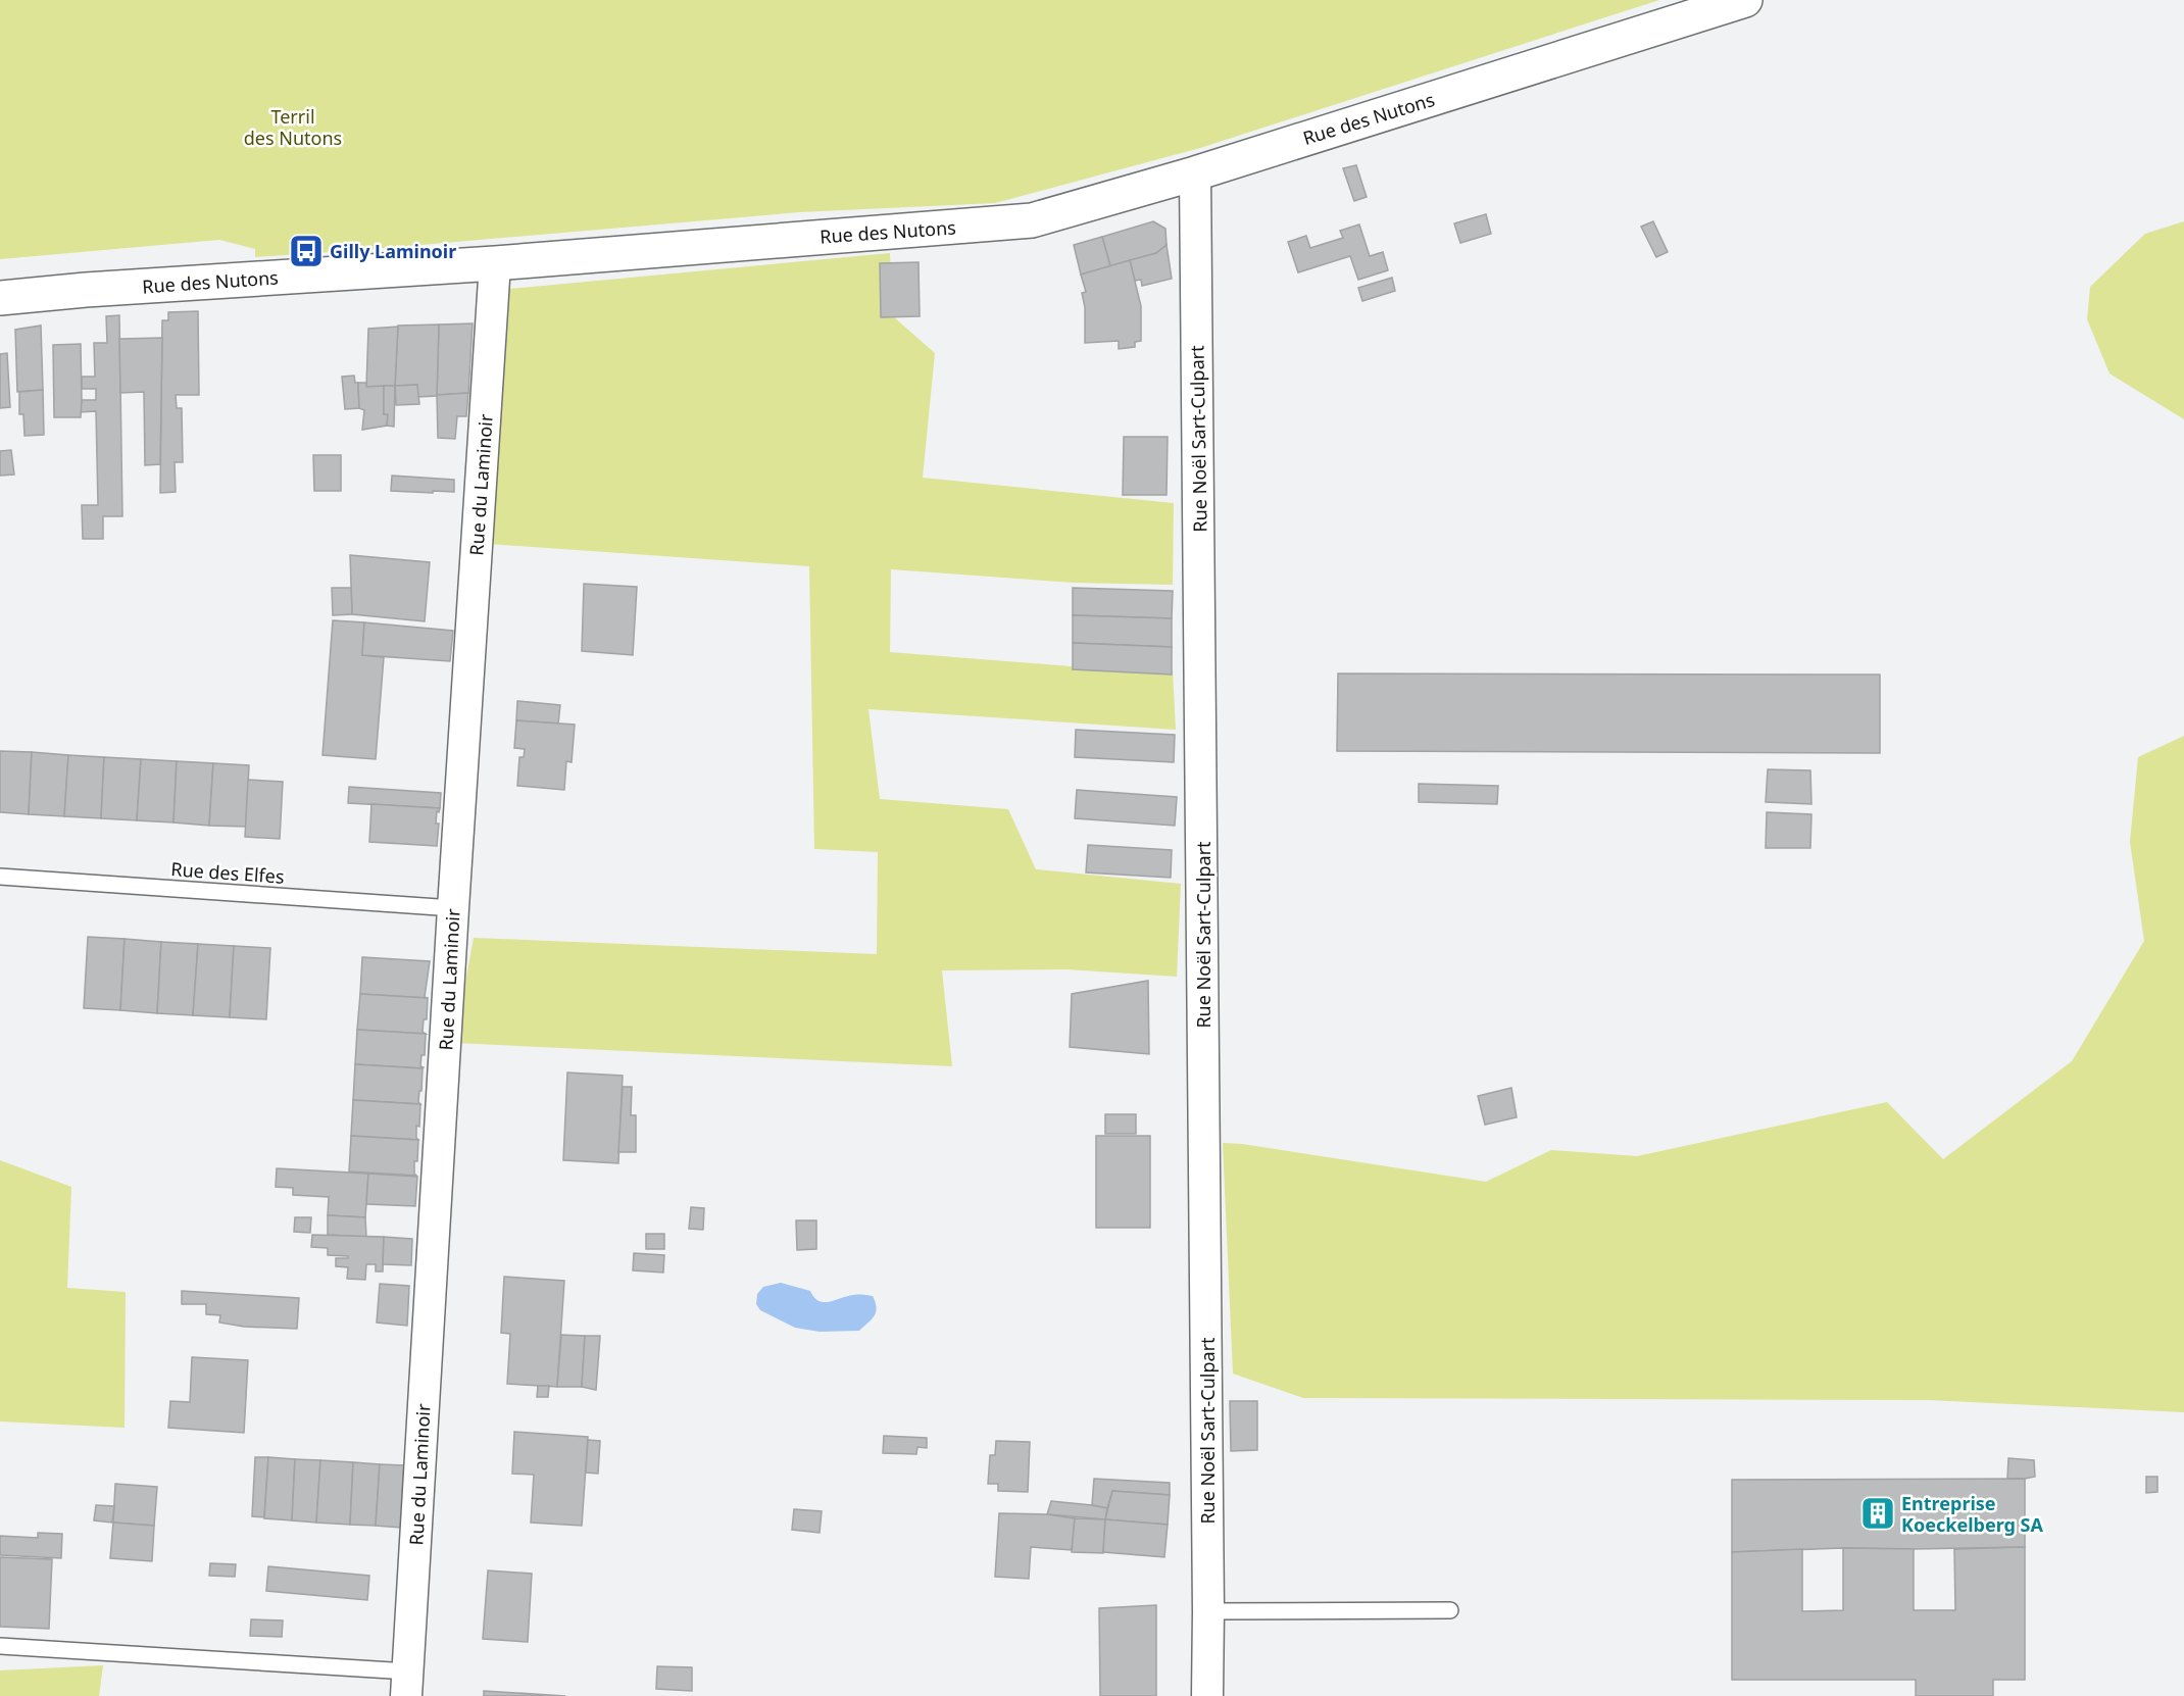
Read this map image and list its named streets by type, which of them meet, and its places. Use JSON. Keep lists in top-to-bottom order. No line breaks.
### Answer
{"streets":{"street":["Rue des Nutons","Rue Noël Sart-Culpart","Rue du Laminoir"],"lane":["Rue des Elfes"]},"crossings":[["Rue des Nutons","Rue Noël Sart-Culpart"],["Rue des Nutons","Rue du Laminoir"],["Rue du Laminoir","Rue des Elfes"]],"parks":["Terril des Nutons"],"places":{"bus stop":["Gilly Laminoir"],"building":["Entreprise Koeckelberg SA"]}}
